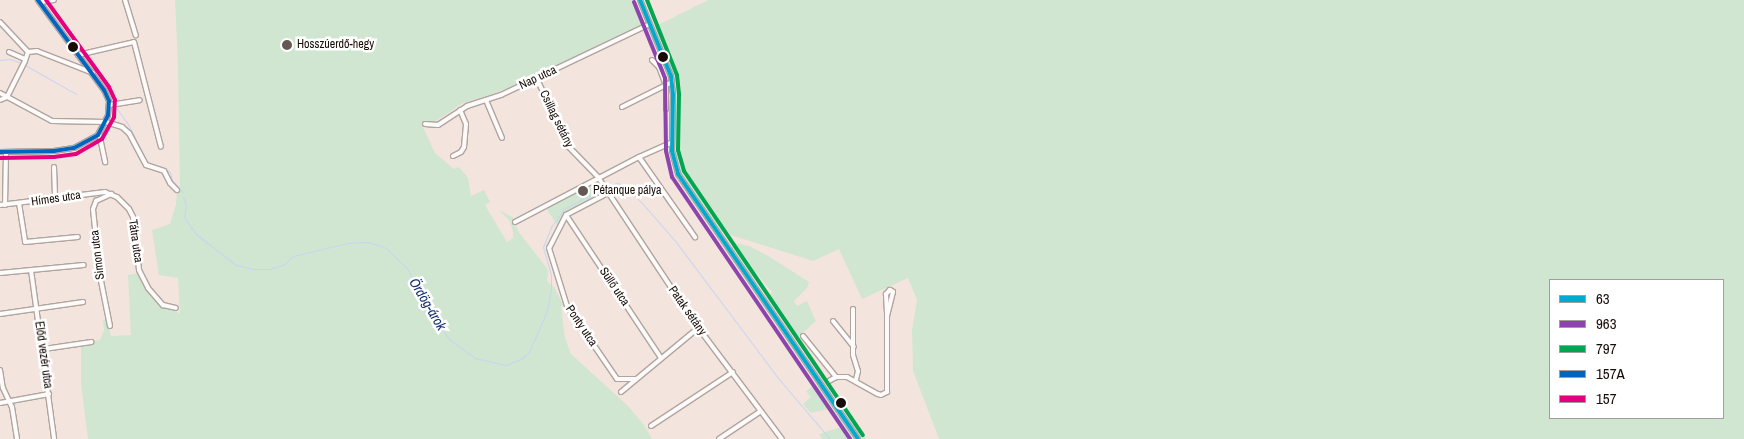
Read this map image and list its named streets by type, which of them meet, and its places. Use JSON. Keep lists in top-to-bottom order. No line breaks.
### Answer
{"streets":{"street":["Nap utca","Csillag sétány","Hímes utca","Tátra utca","Simon utca","Süllő utca","Patak sétány","Ponty utca","Előd vezér utca"]},"crossings":[["Nap utca","Csillag sétány"],["Csillag sétány","Patak sétány"],["Hímes utca","Tátra utca"],["Hímes utca","Simon utca"],["Tátra utca","Simon utca"],["Süllő utca","Ponty utca"]],"water":["Ördög-árok"],"places":["Hosszúerdő-hegy","Pétanque pálya"],"lines":["transit line 63","transit line 797","transit line 157A","transit line 157","transit line 963"],"legend":["63","963","797","157A","157"]}
